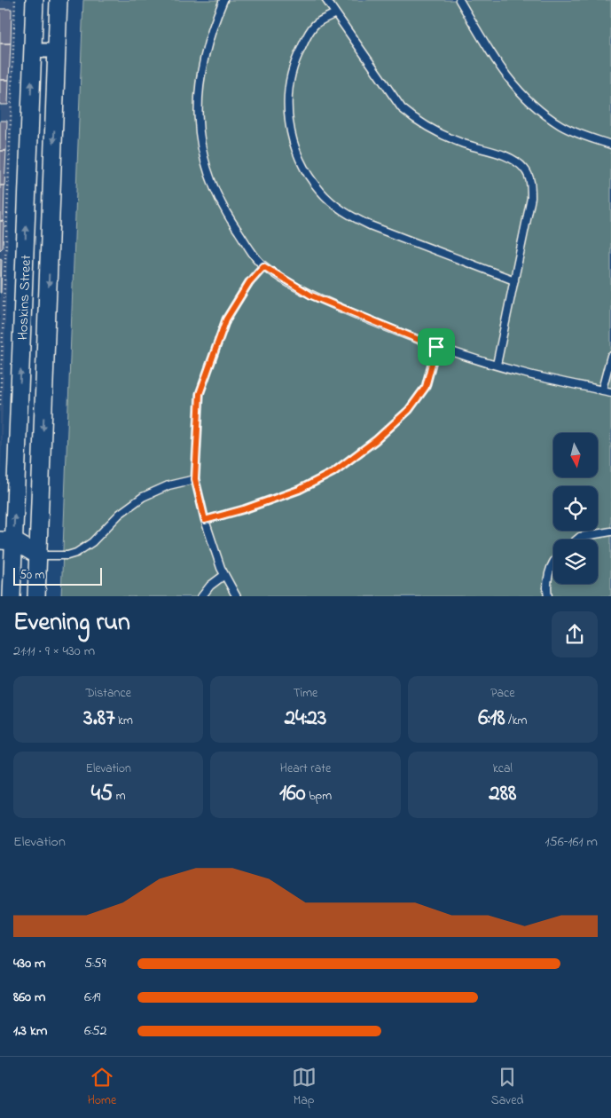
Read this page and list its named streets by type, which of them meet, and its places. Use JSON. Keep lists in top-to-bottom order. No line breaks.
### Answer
{"streets":{"street":["Hoskins Street"]},"scale_bar":"50 m","north":"bottom","page":{"scale":"50 m","heading":["Evening run","21:11 · 9 × 430 m"],"stats":[["Distance","3.87 km"],["Time","24:23"],["Pace","6:18 /km"],["Elevation","45 m"],["Heart rate","160 bpm"],["kcal","288"]],"chart":["Elevation","156–161 m"],"list":[{"name":"430 m","note":"5:59"},{"name":"860 m","note":"6:19"},{"name":"1.3 km","note":"6:52"}],"tabs":["Home","Map","Saved"]}}
